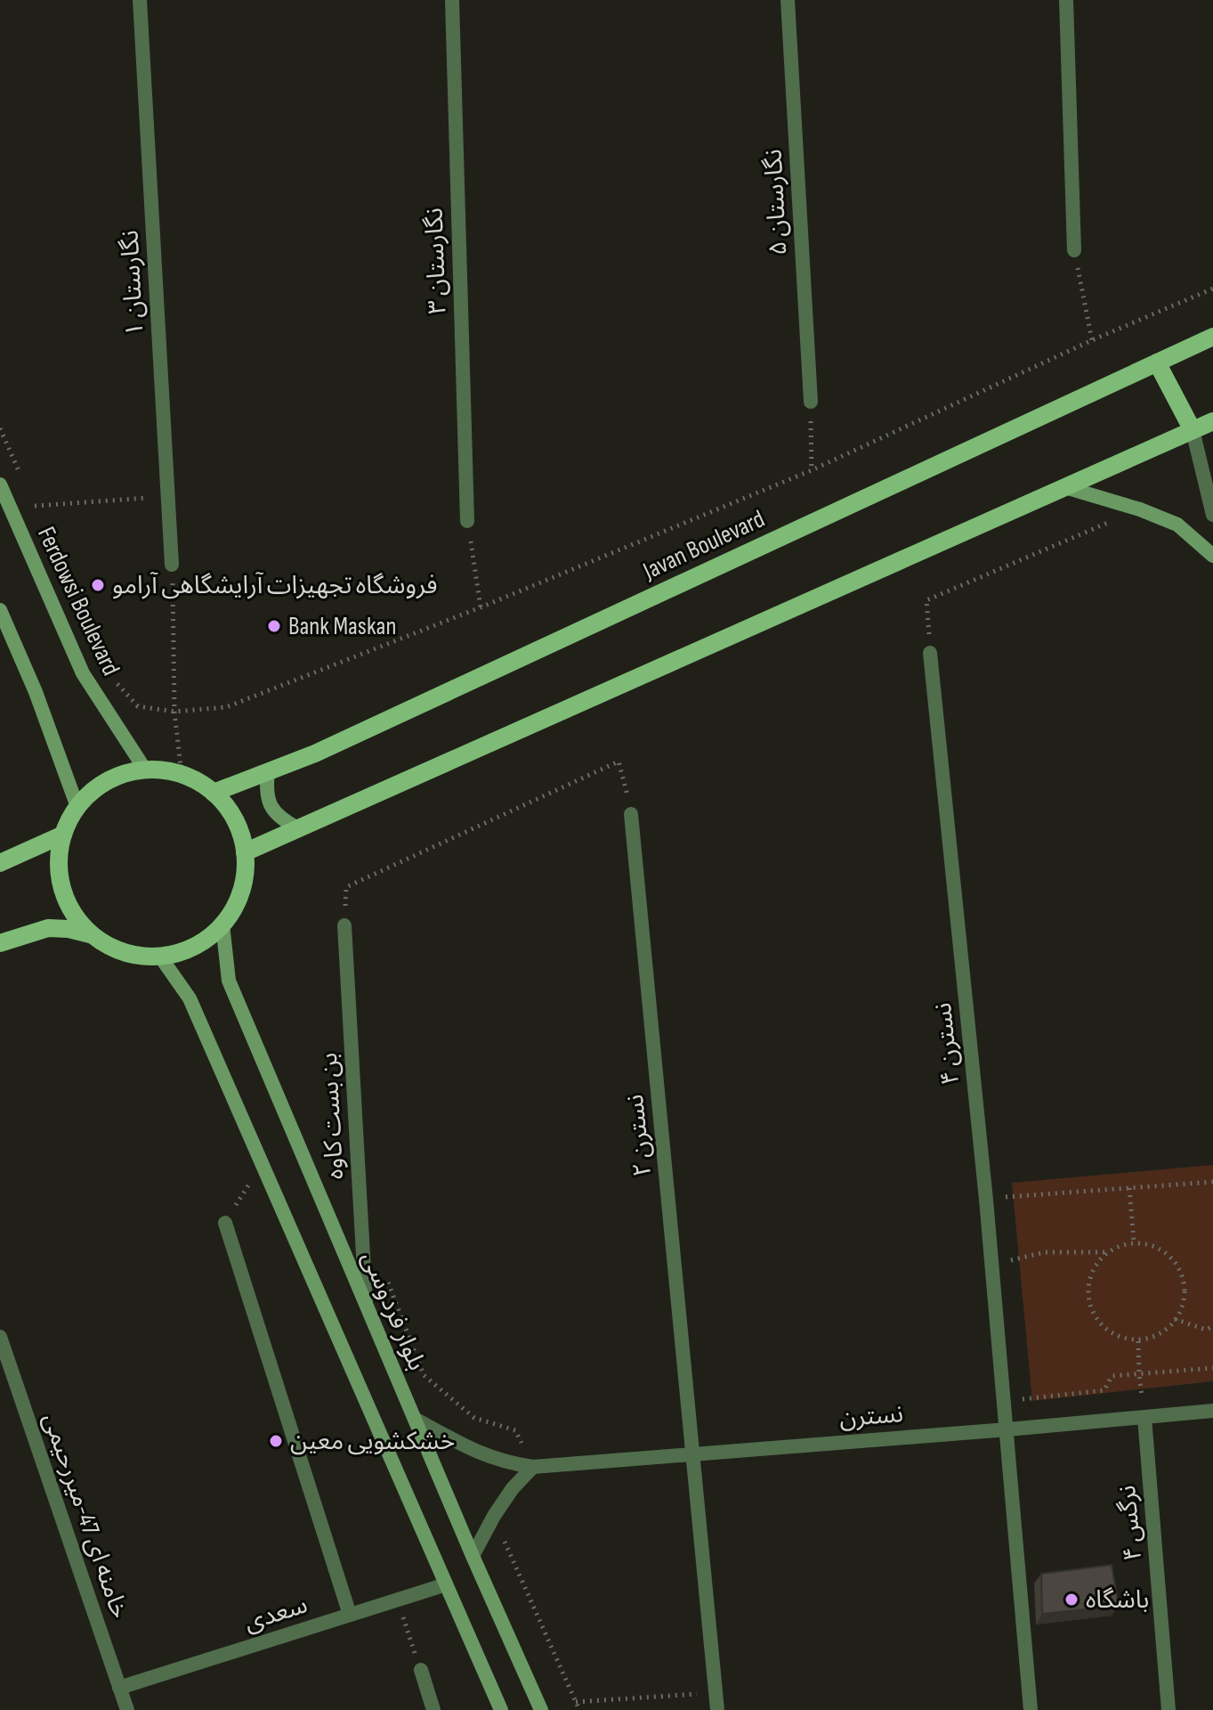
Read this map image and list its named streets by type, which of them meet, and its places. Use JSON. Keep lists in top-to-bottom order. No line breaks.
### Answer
{"streets":{"main road":["Javan Boulevard","Ferdowsi Boulevard","بلوار فردوسی"],"street":["نگارستان ۵","نگارستان ۳","نگارستان ۱","نسترن ۴","بن بست کاوه","نسترن ۲","نسترن","خامنه ای 47-میررحیمی","نرگس ۴","سعدی"]},"crossings":[["Javan Boulevard","Ferdowsi Boulevard"],["Javan Boulevard","بلوار فردوسی"],["Ferdowsi Boulevard","بلوار فردوسی"],["نسترن ۴","نسترن"],["بن بست کاوه","بلوار فردوسی"],["نسترن ۲","نسترن"],["بلوار فردوسی","نسترن"],["نسترن","نرگس ۴"],["خامنه ای 47-میررحیمی","سعدی"]],"places":["فروشگاه تجهیزات آرایشگاهی آرامو","Bank Maskan","خشکشویی معین","باشگاه"]}
